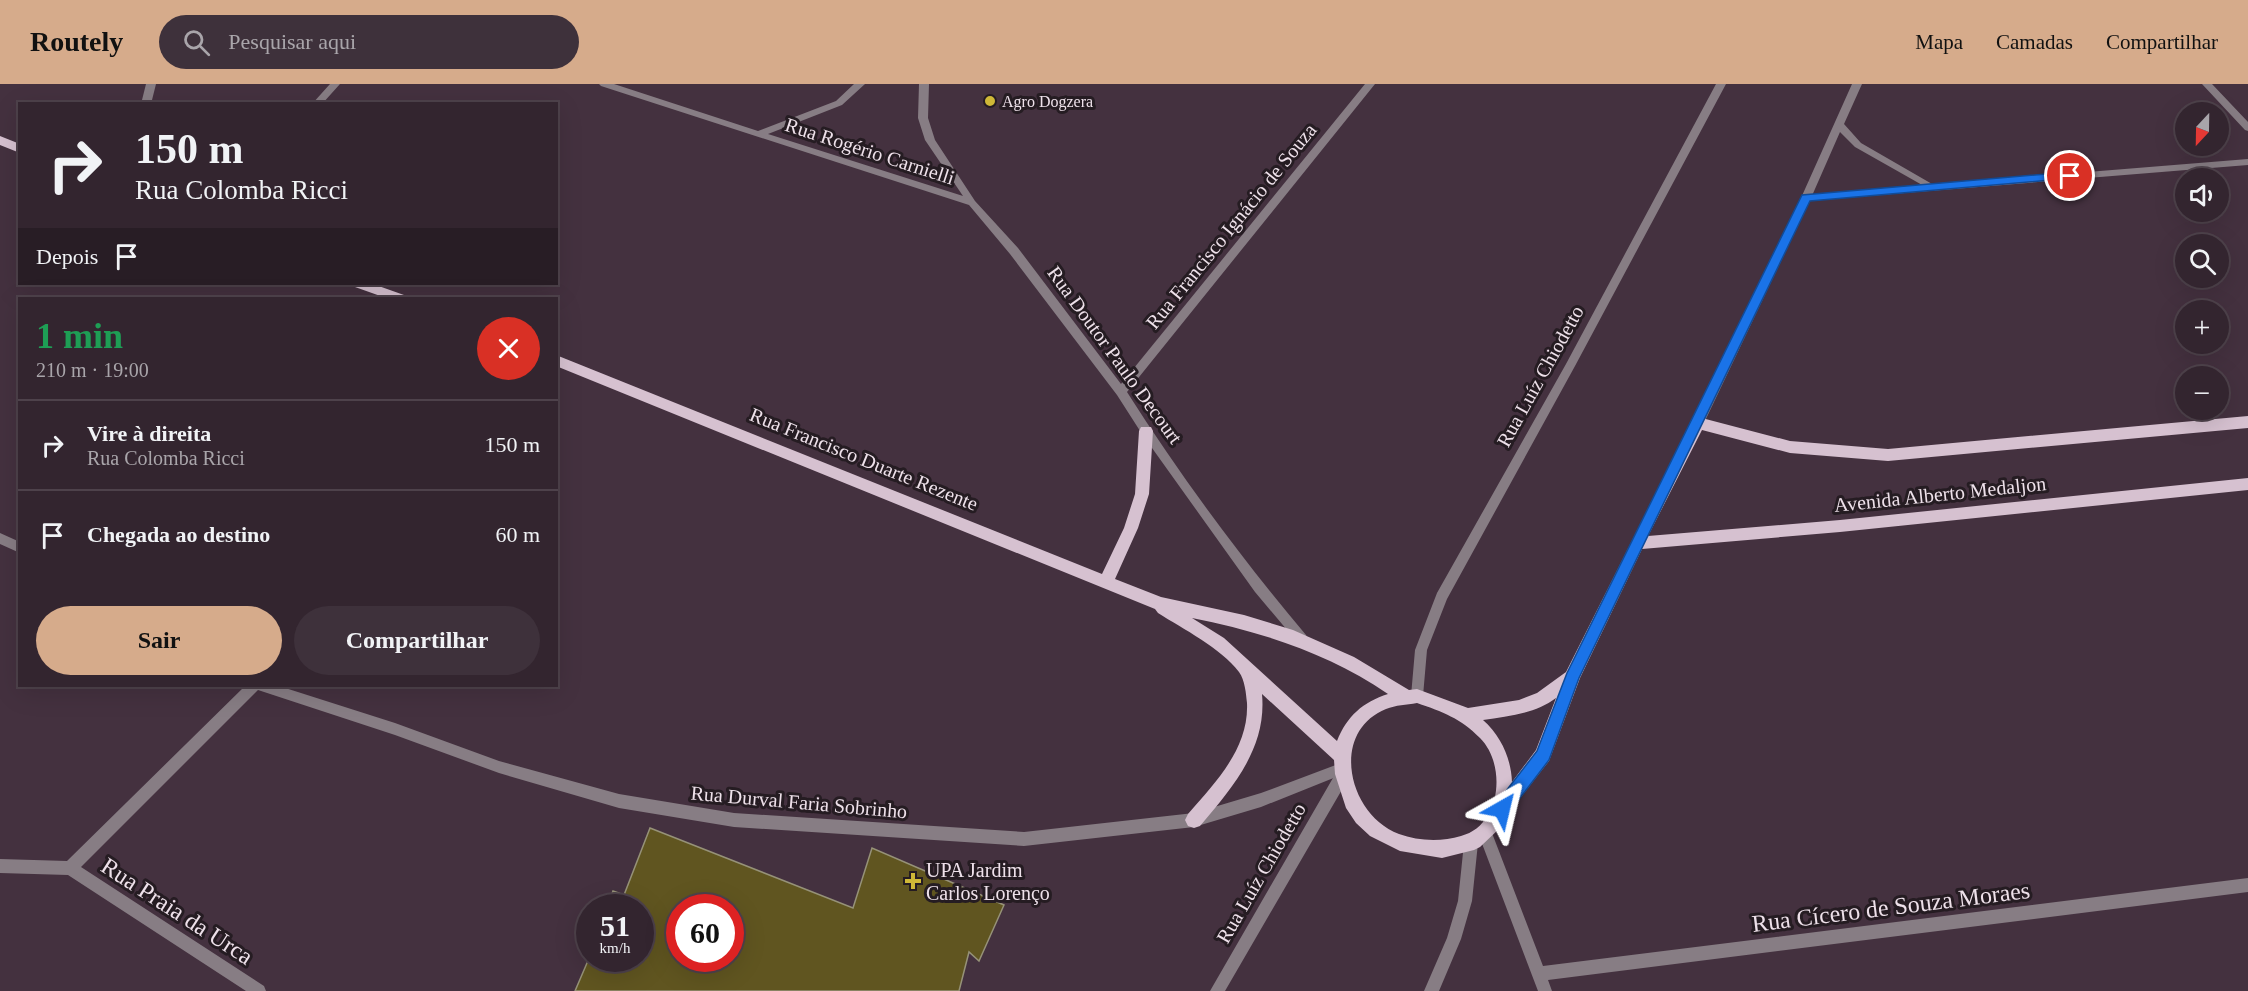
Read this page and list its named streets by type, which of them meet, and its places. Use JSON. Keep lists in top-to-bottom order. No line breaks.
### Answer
{"streets":{"main road":["Rua Francisco Duarte Rezente","Avenida Alberto Medaljon"],"street":["Rua Rogério Carnielli","Rua Francisco Ignácio de Souza","Rua Doutor Paulo Decourt","Rua Luíz Chiodetto","Rua Durval Faria Sobrinho","Rua Cícero de Souza Moraes","Rua Praia da Urca"]},"crossings":[["Rua Rogério Carnielli","Rua Doutor Paulo Decourt"],["Rua Francisco Ignácio de Souza","Rua Doutor Paulo Decourt"],["Rua Doutor Paulo Decourt","Rua Francisco Duarte Rezente"],["Rua Luíz Chiodetto","Rua Francisco Duarte Rezente"],["Rua Luíz Chiodetto","Rua Durval Faria Sobrinho"],["Rua Francisco Duarte Rezente","Rua Durval Faria Sobrinho"]],"places":{"other":["Agro Dogzera"],"health":["UPA Jardim Carlos Lorenço"]},"north":"bottom","page":{"header":"Routely","search":"Pesquisar aqui","nav":["Mapa","Camadas","Compartilhar"],"map_buttons":["+","−"],"turn":["150 m","Rua Colomba Ricci"],"then":"Depois","heading":["1 min","210 m · 19:00"],"list":[{"name":"Vire à direita","note":"Rua Colomba Ricci","value":"150 m"},{"name":"Chegada ao destino","value":"60 m"}],"buttons":["Sair","Compartilhar"],"speed":"51 km/h","limit":"60"}}
